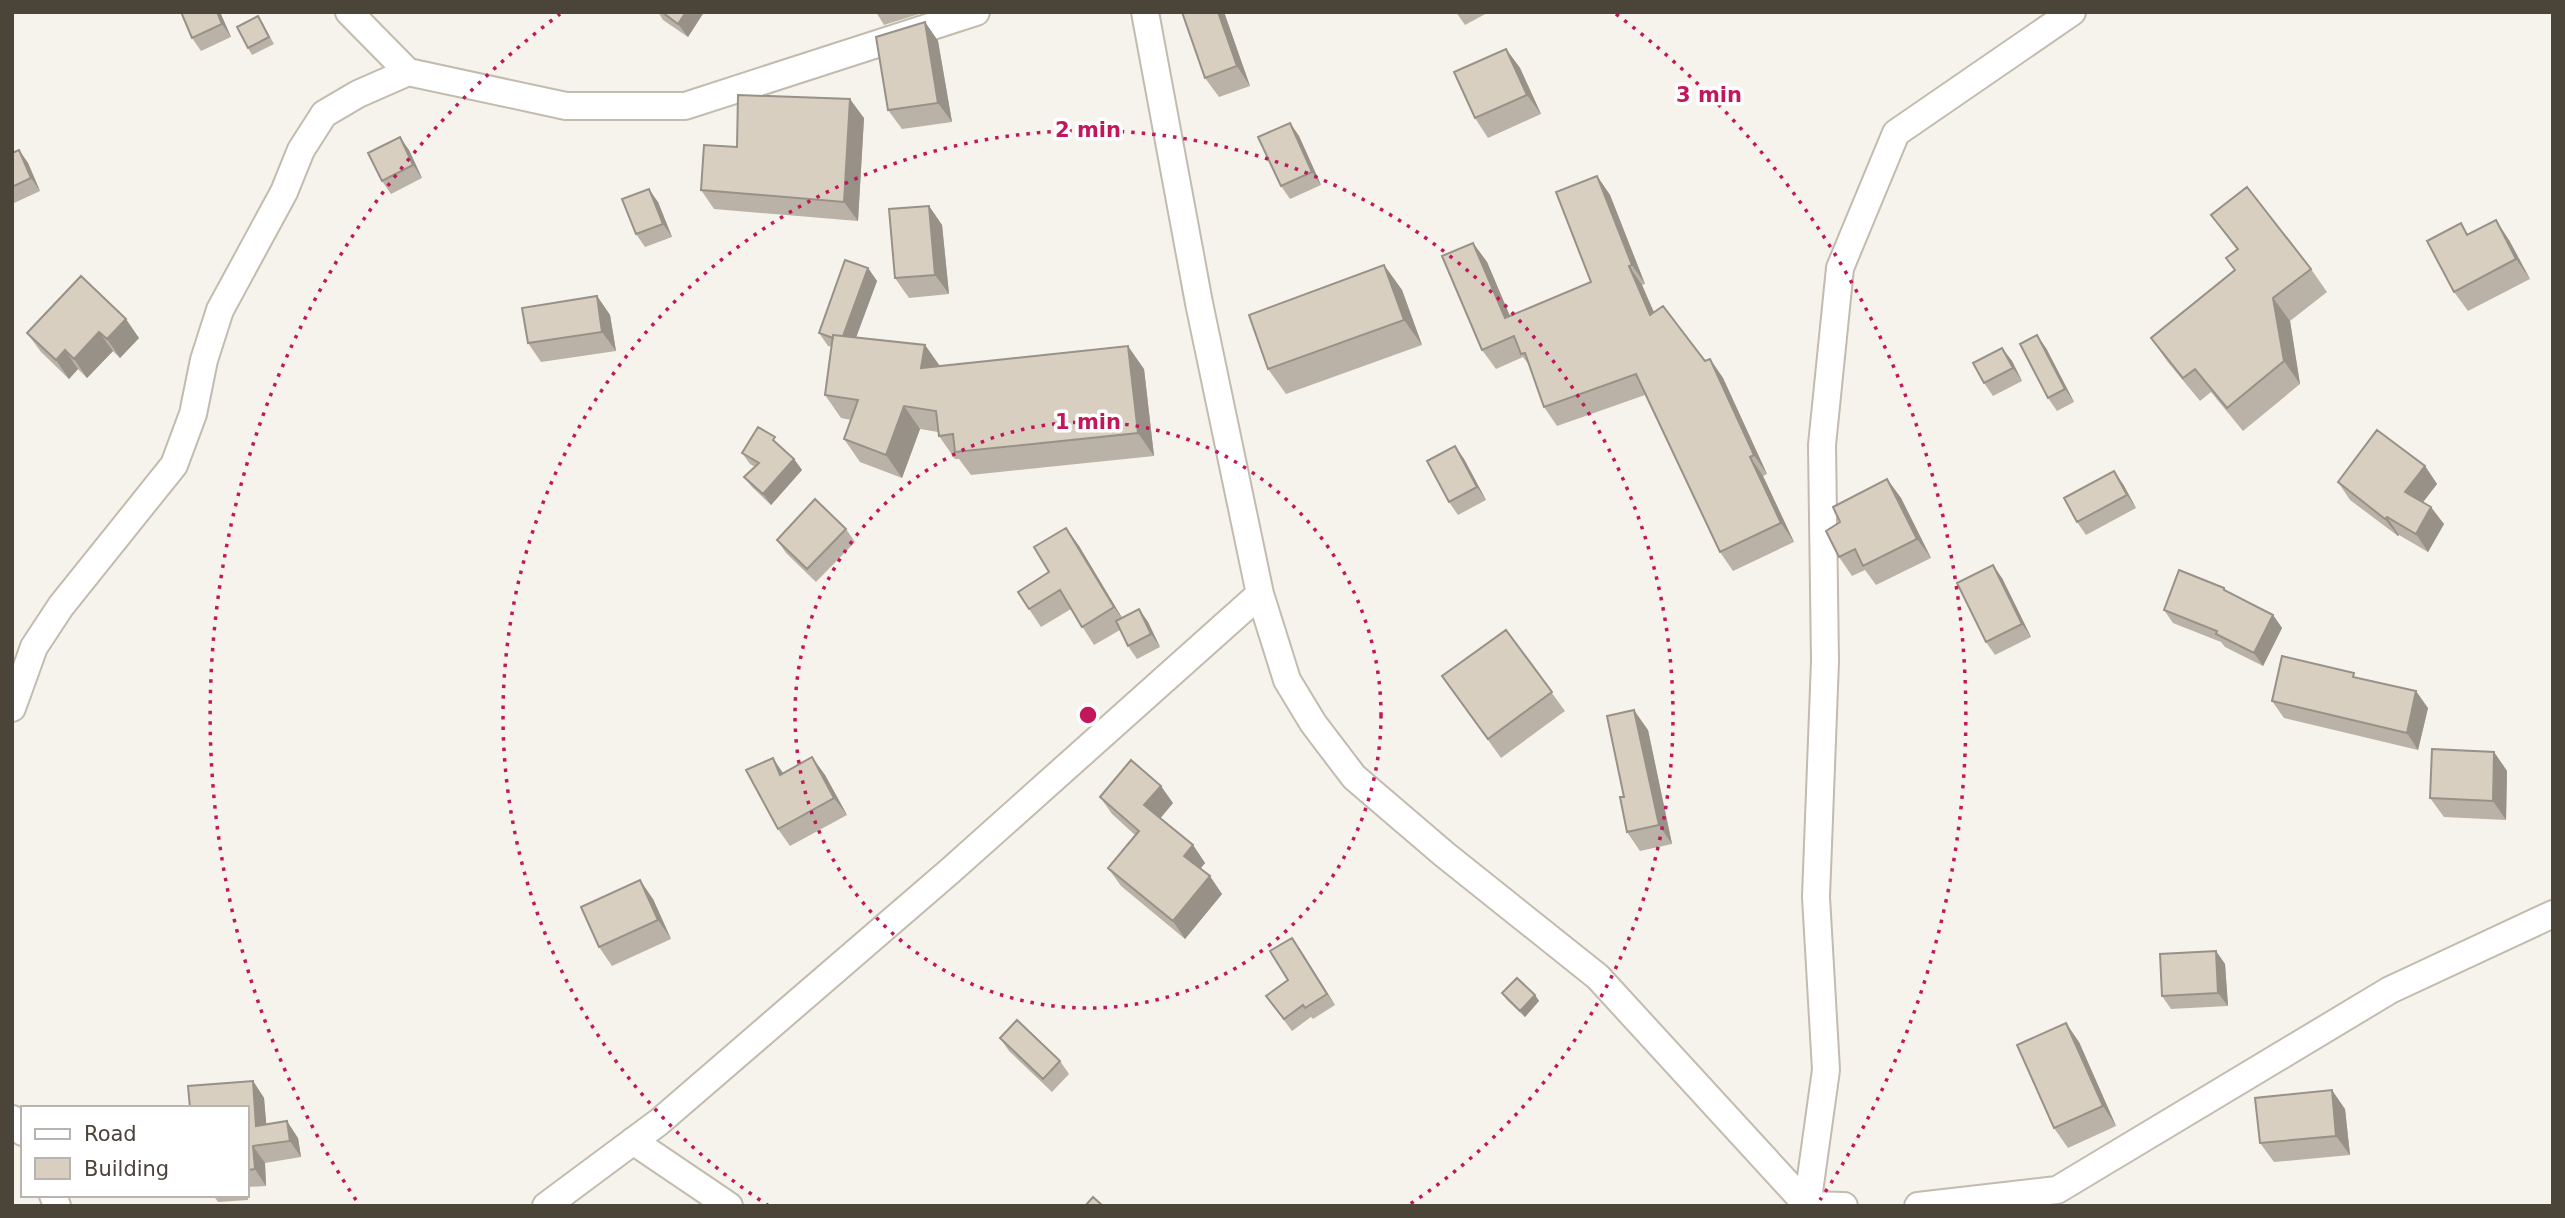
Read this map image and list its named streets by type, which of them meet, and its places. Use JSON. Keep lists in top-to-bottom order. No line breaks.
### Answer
{"legend":["Road","Building"],"rings":["3 min","2 min","1 min"]}
